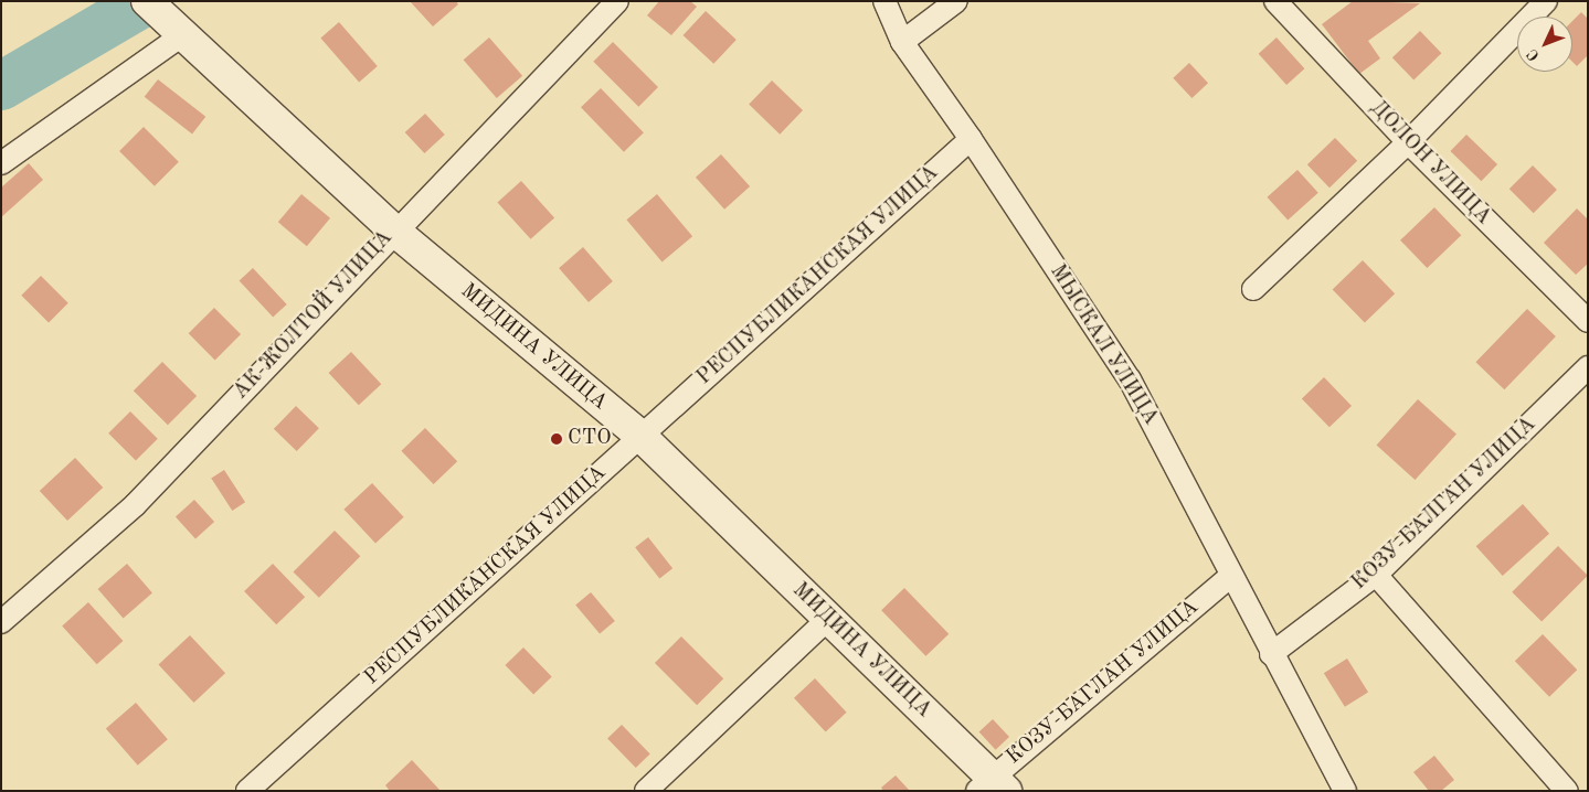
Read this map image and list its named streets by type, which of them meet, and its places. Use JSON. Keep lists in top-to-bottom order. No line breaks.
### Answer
{"streets":{"street":["ДОЛОН УЛИЦА","РЕСПУБЛИКАНСКАЯ УЛИЦА","АК-ЖОЛТОЙ УЛИЦА","МЫСКАЛ УЛИЦА","МИДИНА УЛИЦА","КОЗУ-БАЛГАН УЛИЦА","КОЗУ-БАГЛАН УЛИЦА"]},"crossings":[["РЕСПУБЛИКАНСКАЯ УЛИЦА","МЫСКАЛ УЛИЦА"],["РЕСПУБЛИКАНСКАЯ УЛИЦА","МИДИНА УЛИЦА"],["АК-ЖОЛТОЙ УЛИЦА","МИДИНА УЛИЦА"],["МЫСКАЛ УЛИЦА","КОЗУ-БАЛГАН УЛИЦА"],["МЫСКАЛ УЛИЦА","КОЗУ-БАГЛАН УЛИЦА"],["МИДИНА УЛИЦА","КОЗУ-БАГЛАН УЛИЦА"]],"places":["СТО"],"north":"bottom left"}
